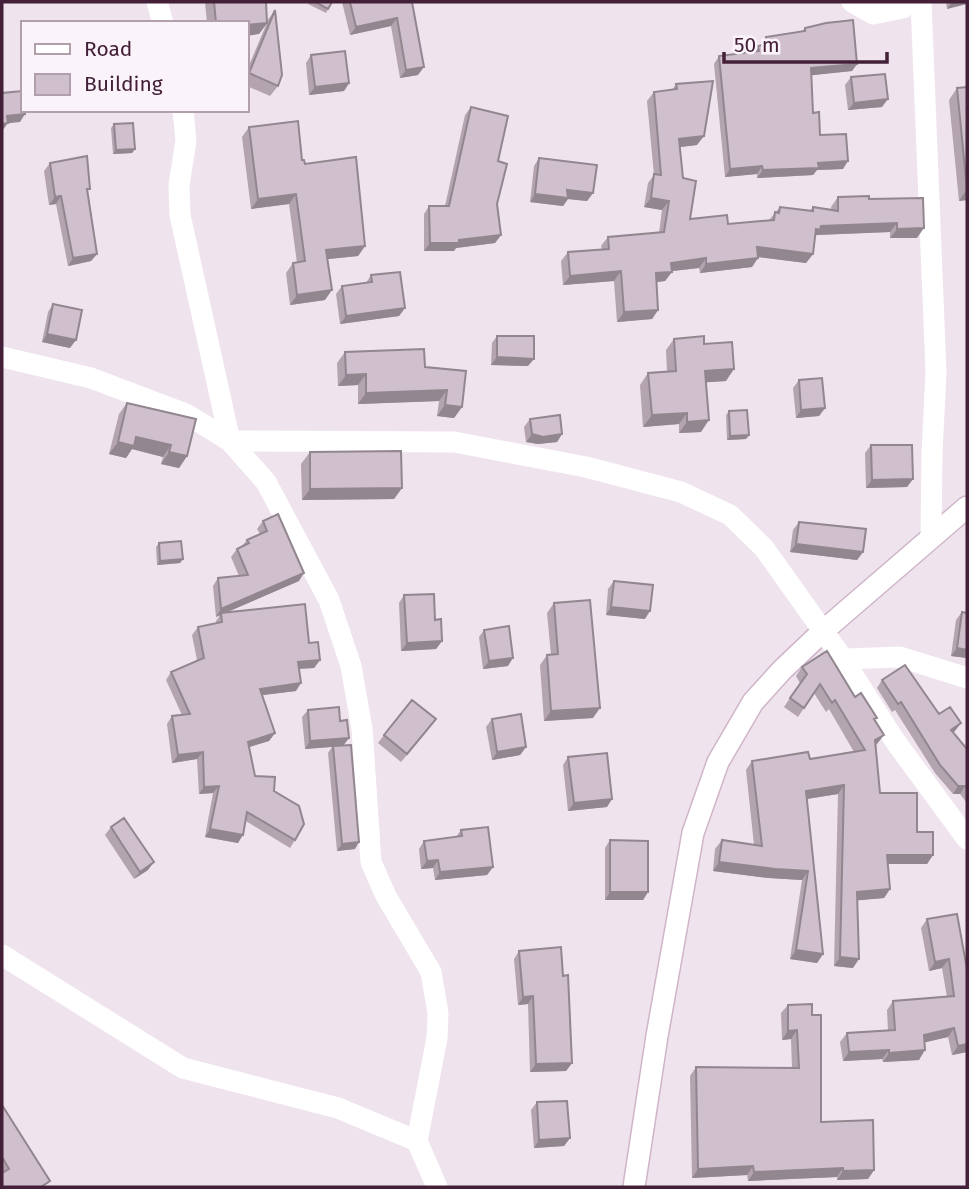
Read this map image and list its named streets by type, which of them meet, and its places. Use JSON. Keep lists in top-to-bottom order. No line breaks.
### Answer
{"legend":["Road","Building"],"scale_bar":"50 m"}
